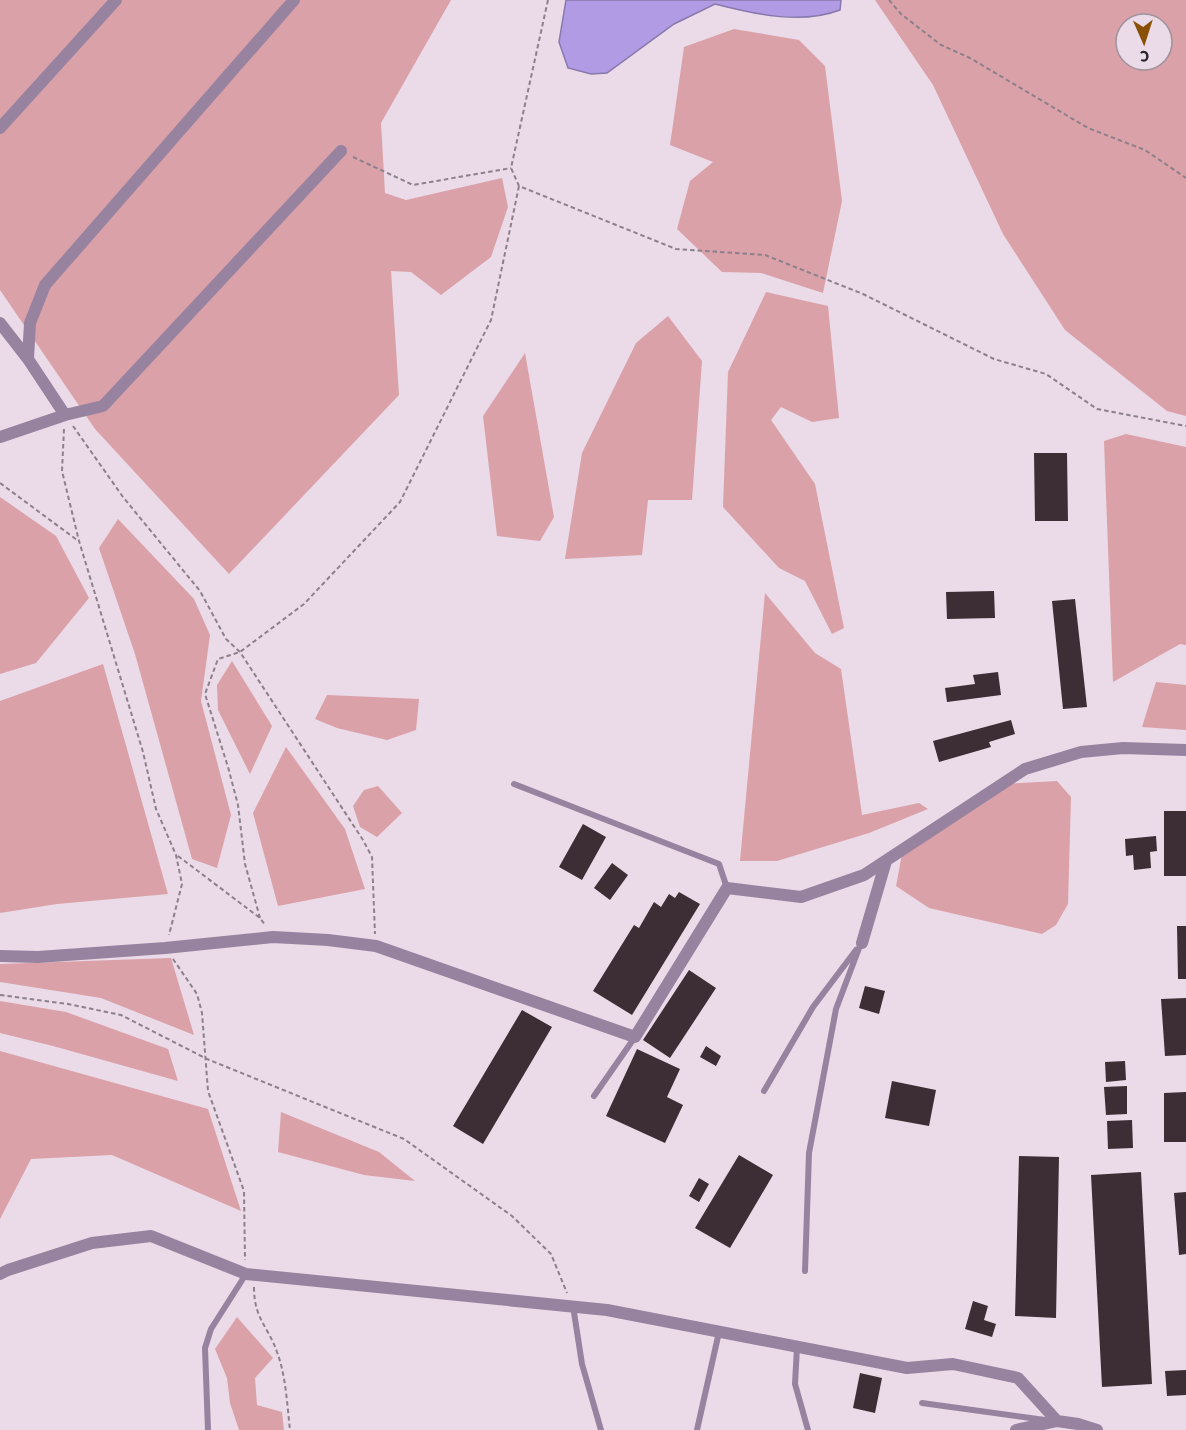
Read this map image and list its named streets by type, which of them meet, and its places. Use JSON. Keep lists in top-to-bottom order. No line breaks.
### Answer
{"north":"bottom"}
